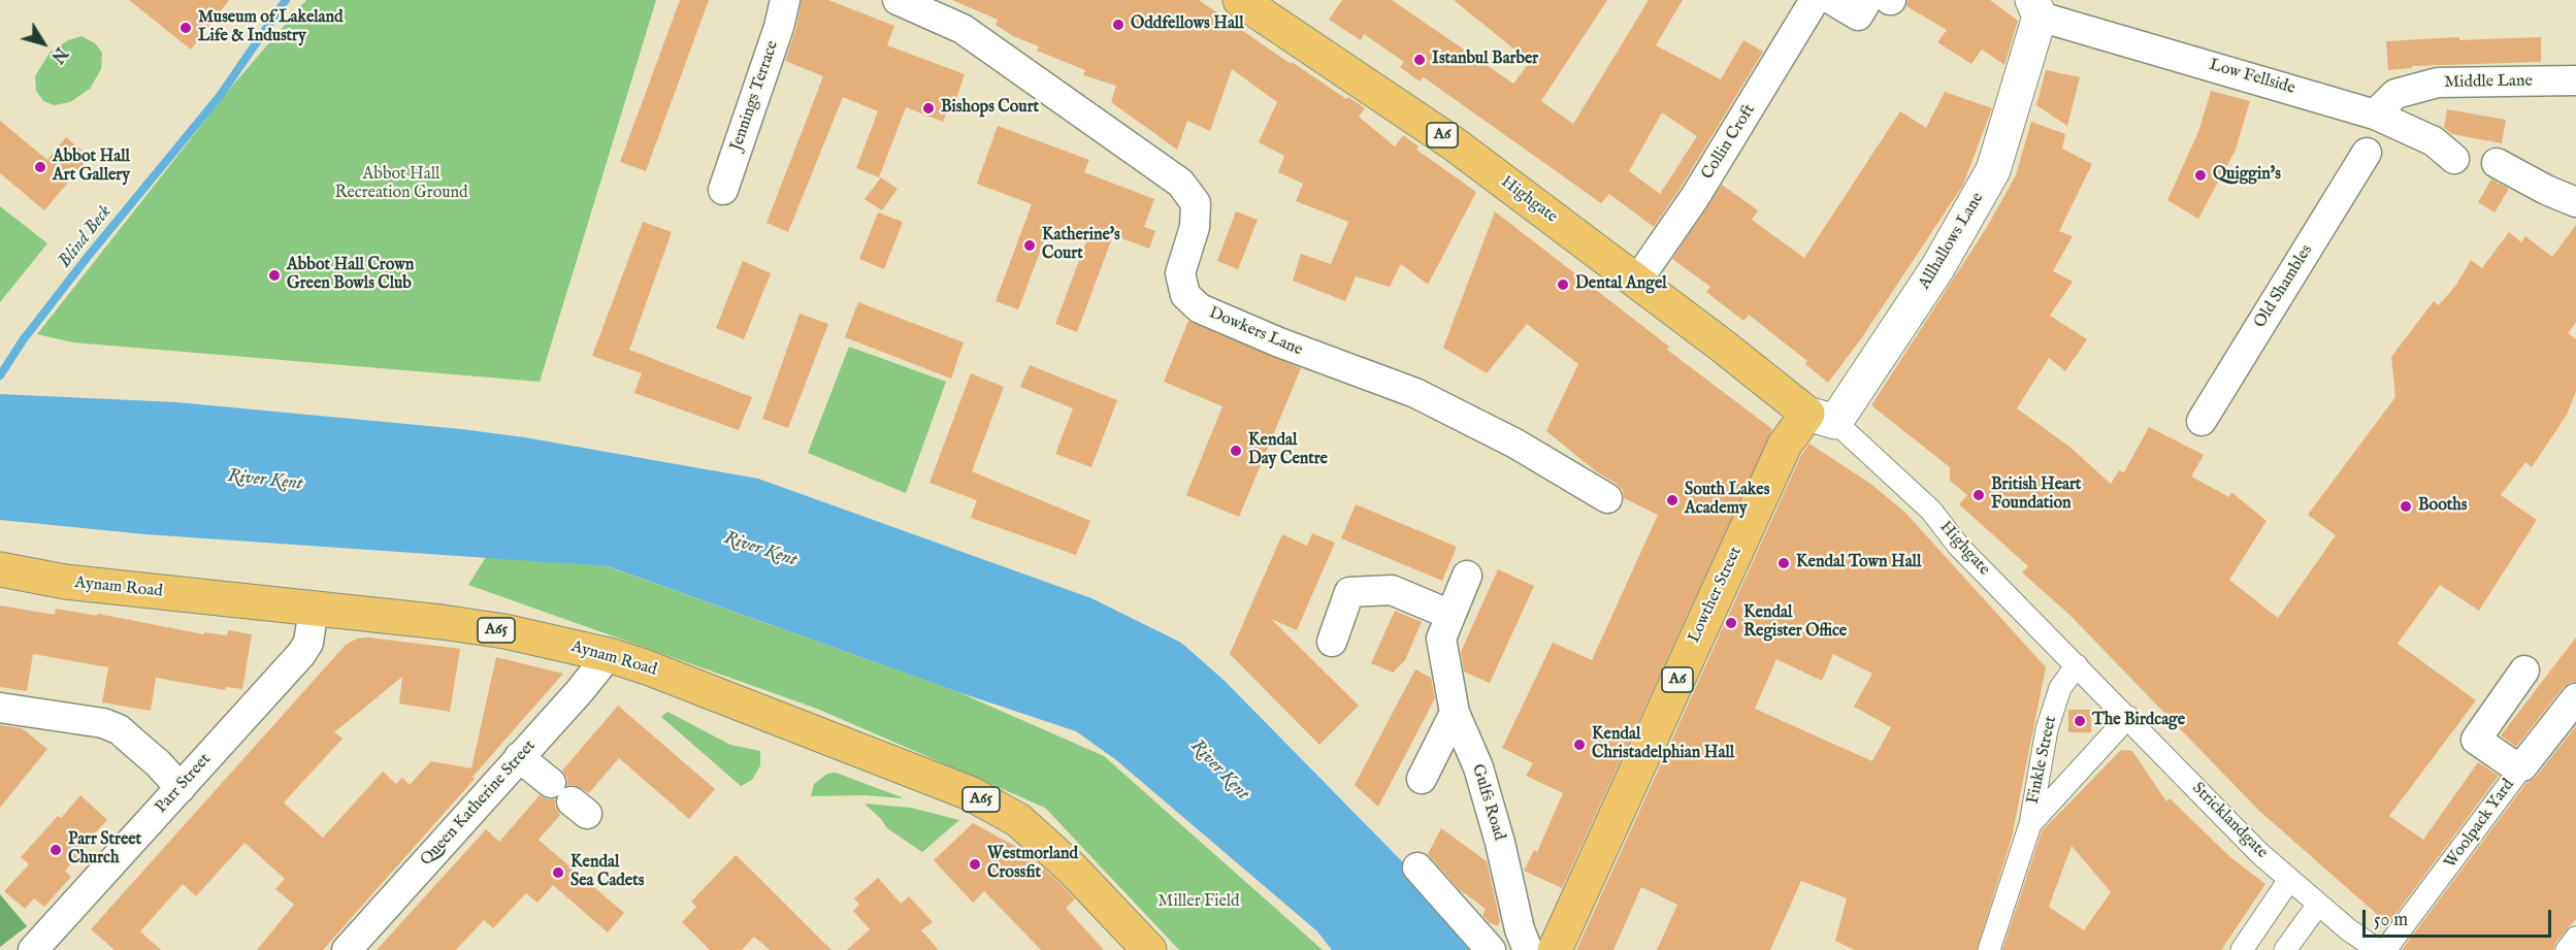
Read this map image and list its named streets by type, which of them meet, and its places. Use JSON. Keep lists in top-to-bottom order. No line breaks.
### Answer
{"streets":{"highway":["A6","Highgate","Aynam Road","Lowther Street","A65"],"street":["Low Fellside","Middle Lane","Jennings Terrace","Collin Croft","Allhallows Lane","Old Shambles","Dowkers Lane","Finkle Street","Parr Street","Gulfs Road","Queen Katherine Street","Stricklandgate","Woolpack Yard"]},"crossings":[["Low Fellside","Middle Lane"],["Low Fellside","Allhallows Lane"],["Collin Croft","Highgate"],["Highgate","Allhallows Lane"],["Highgate","Lowther Street"],["Highgate","Finkle Street"],["Highgate","Stricklandgate"],["Allhallows Lane","Lowther Street"],["Aynam Road","Parr Street"],["Aynam Road","Queen Katherine Street"],["Lowther Street","Gulfs Road"],["Finkle Street","Stricklandgate"]],"water":["Blind Beck","River Kent"],"parks":["Abbot Hall Recreation Ground","Miller Field"],"places":["Oddfellows Hall","Museum of Lakeland Life & Industry","Istanbul Barber","Bishops Court","Abbot Hall Art Gallery","Quiggin's","Katherine's Court","Abbot Hall Crown Green Bowls Club","Dental Angel","Kendal Day Centre","British Heart Foundation","South Lakes Academy","Booths","Kendal Town Hall","Kendal Register Office","The Birdcage","Kendal Christadelphian Hall","Parr Street Church","Westmorland Crossfit","Kendal Sea Cadets"],"scale_bar":"50 m","north":"bottom right"}
